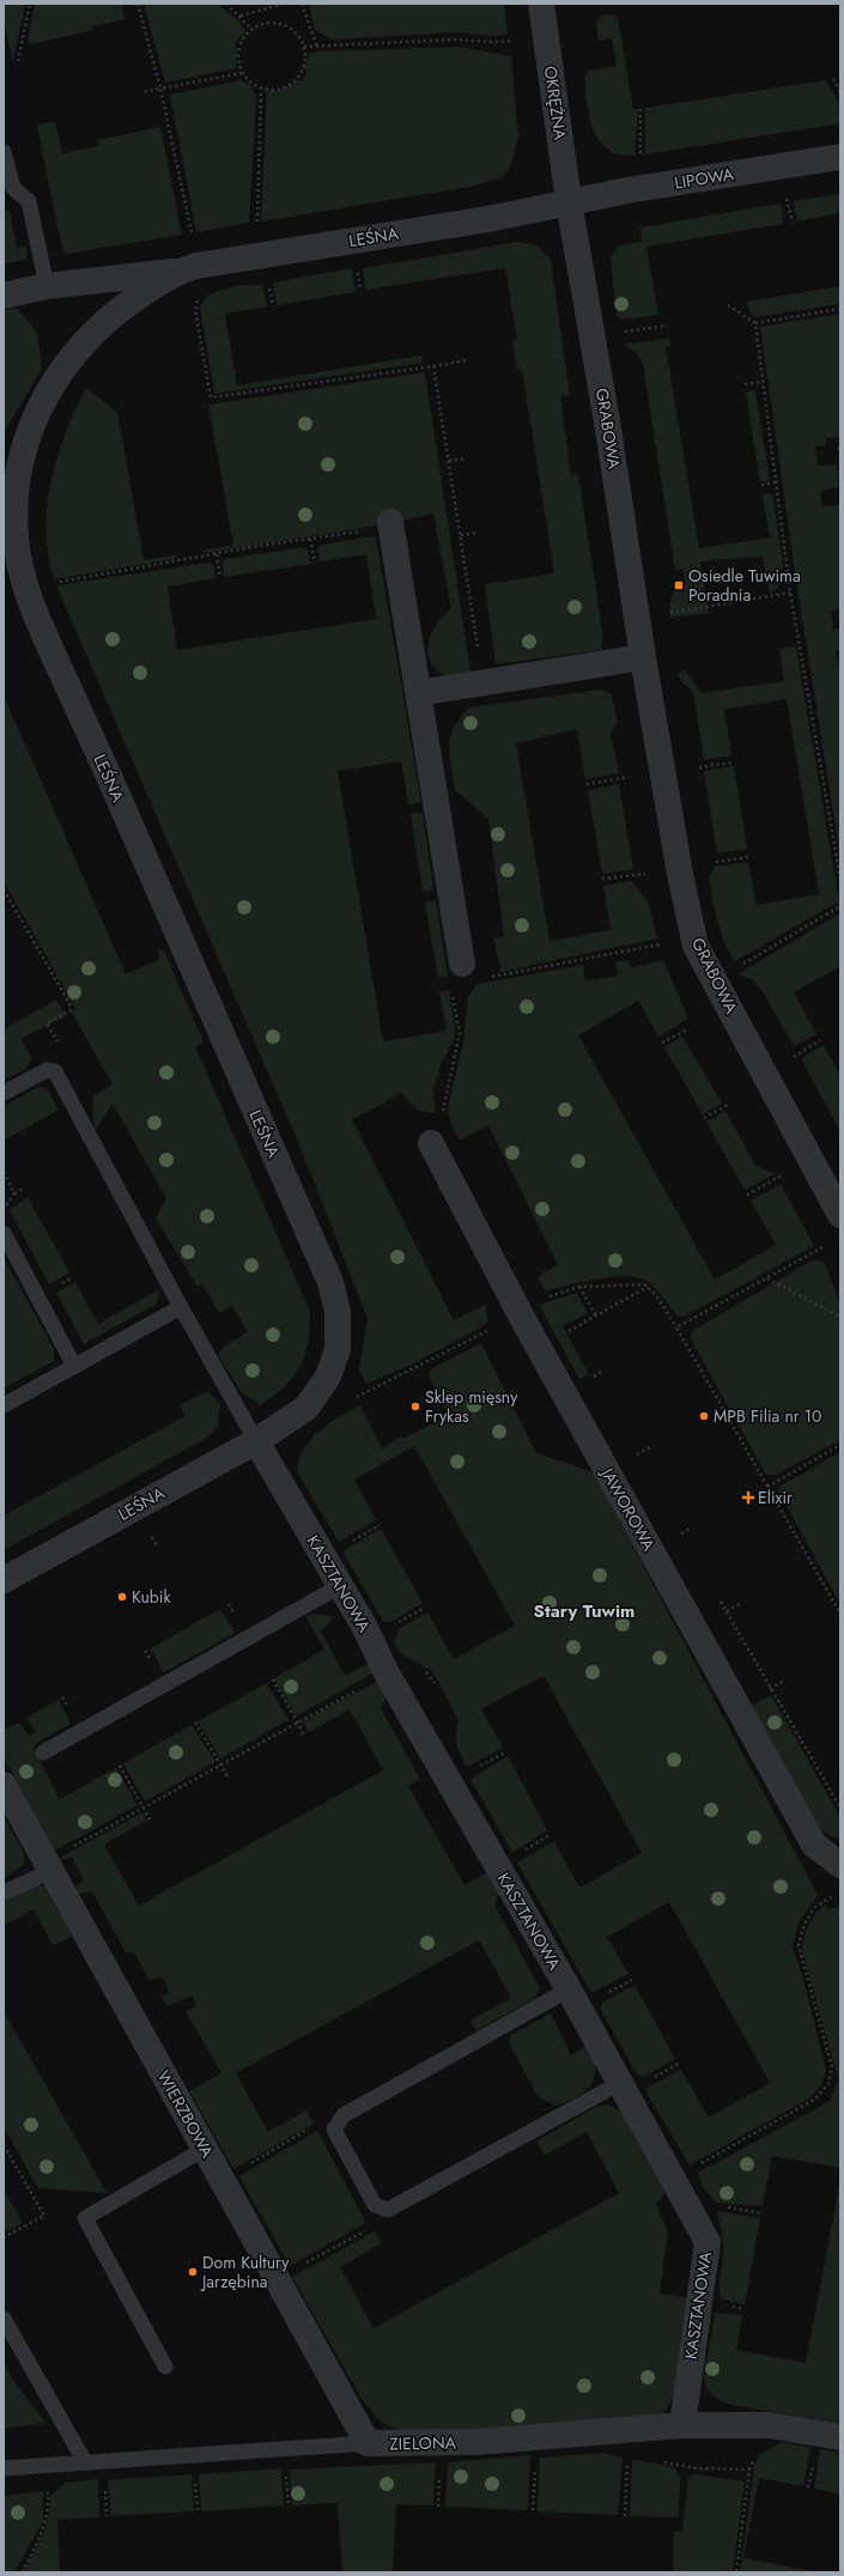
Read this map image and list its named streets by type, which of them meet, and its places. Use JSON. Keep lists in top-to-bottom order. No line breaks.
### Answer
{"streets":{"street":["OKRĘŻNA","LIPOWA","LEŚNA","GRABOWA","JAWOROWA","KASZTANOWA","WIERZBOWA","ZIELONA"]},"crossings":[["OKRĘŻNA","LIPOWA"],["OKRĘŻNA","LEŚNA"],["OKRĘŻNA","GRABOWA"],["LIPOWA","LEŚNA"],["LIPOWA","GRABOWA"],["LEŚNA","GRABOWA"],["LEŚNA","KASZTANOWA"],["KASZTANOWA","ZIELONA"],["WIERZBOWA","ZIELONA"]],"districts":["Stary Tuwim"],"places":{"transit":["Osiedle Tuwima Poradnia"],"other":["Sklep mięsny Frykas","MPB Filia nr 10","Kubik","Dom Kultury Jarzębina"],"health":["Elixir"]}}
